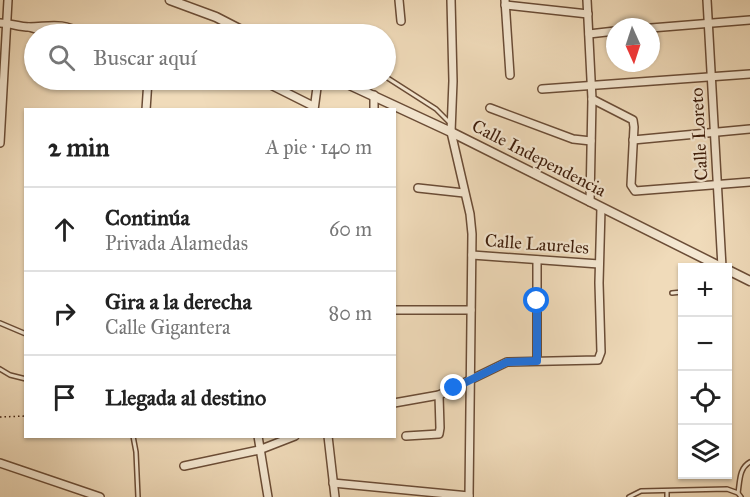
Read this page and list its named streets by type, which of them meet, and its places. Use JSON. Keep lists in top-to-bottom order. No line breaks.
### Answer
{"streets":{"street":["Calle Loreto","Calle Independencia","Calle Laureles"]},"north":"bottom","page":{"search":"Buscar aquí","heading":["2 min","A pie · 140 m"],"list":[["Continúa","Privada Alamedas","60 m"],["Gira a la derecha","Calle Gigantera","80 m"],"Llegada al destino"],"map_buttons":["+","−"]}}
